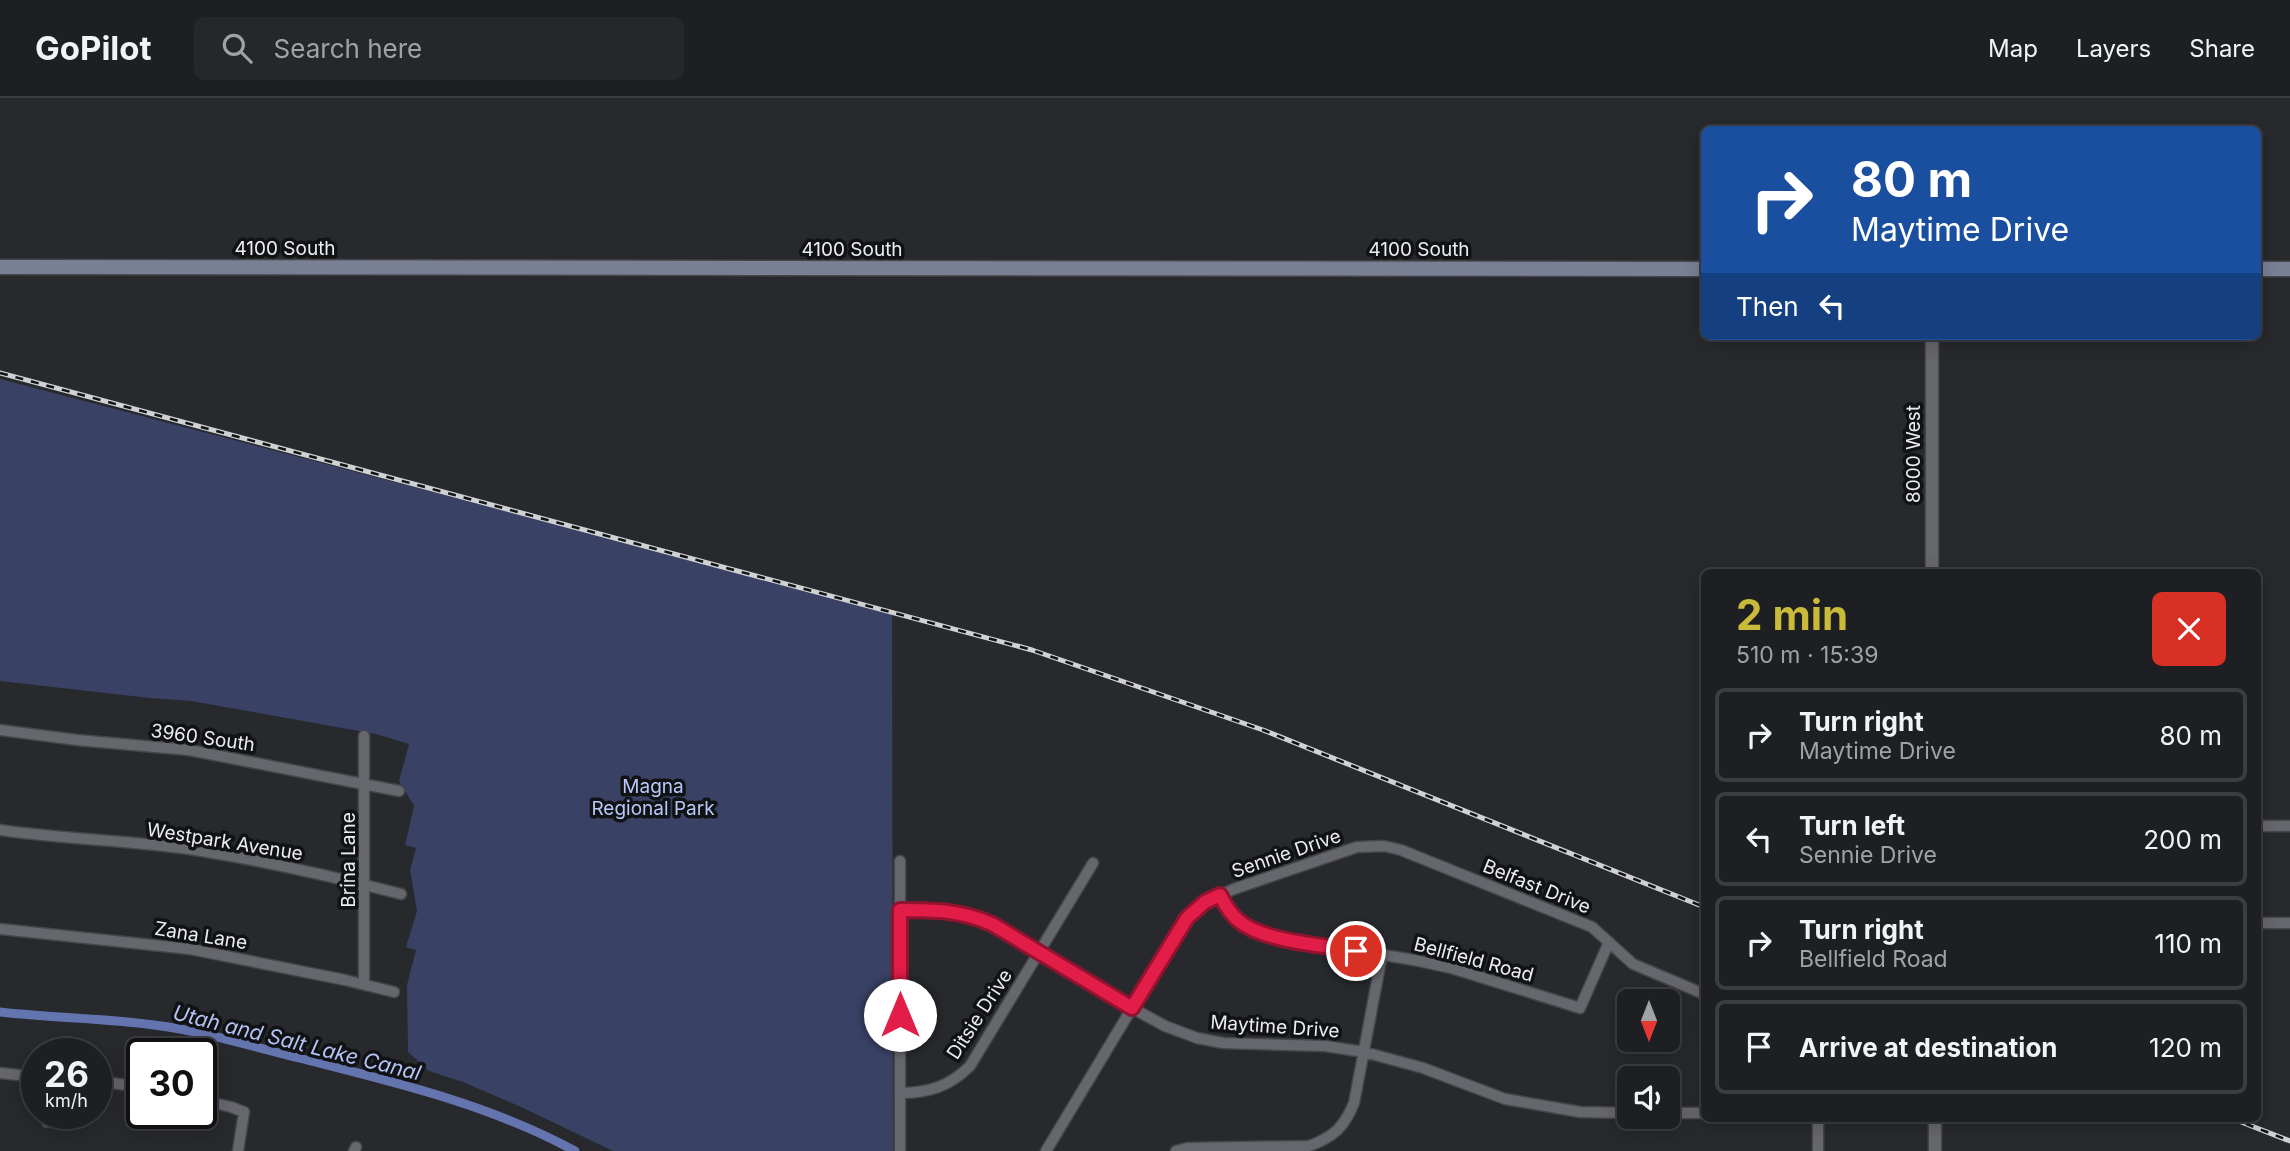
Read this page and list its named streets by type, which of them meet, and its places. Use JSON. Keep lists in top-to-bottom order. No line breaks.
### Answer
{"streets":{"main road":["4100 South"],"street":["8000 West","3960 South","Westpark Avenue","Sennie Drive","Brina Lane","Belfast Drive","Zana Lane","Bellfield Road","Ditsie Drive","Maytime Drive"]},"crossings":[["3960 South","Brina Lane"],["Westpark Avenue","Brina Lane"],["Sennie Drive","Belfast Drive"],["Sennie Drive","Bellfield Road"],["Sennie Drive","Maytime Drive"],["Brina Lane","Zana Lane"],["Belfast Drive","Bellfield Road"],["Ditsie Drive","Maytime Drive"]],"water":["Utah and Salt Lake Canal"],"parks":["Magna Regional Park"],"north":"bottom","page":{"header":"GoPilot","search":"Search here","nav":["Map","Layers","Share"],"turn":["80 m","Maytime Drive"],"then":"Then","heading":["2 min","510 m · 15:39"],"list":[{"name":"Turn right","note":"Maytime Drive","value":"80 m"},{"name":"Turn left","note":"Sennie Drive","value":"200 m"},{"name":"Turn right","note":"Bellfield Road","value":"110 m"},{"name":"Arrive at destination","value":"120 m"}],"speed":"26 km/h","limit":"30"}}
